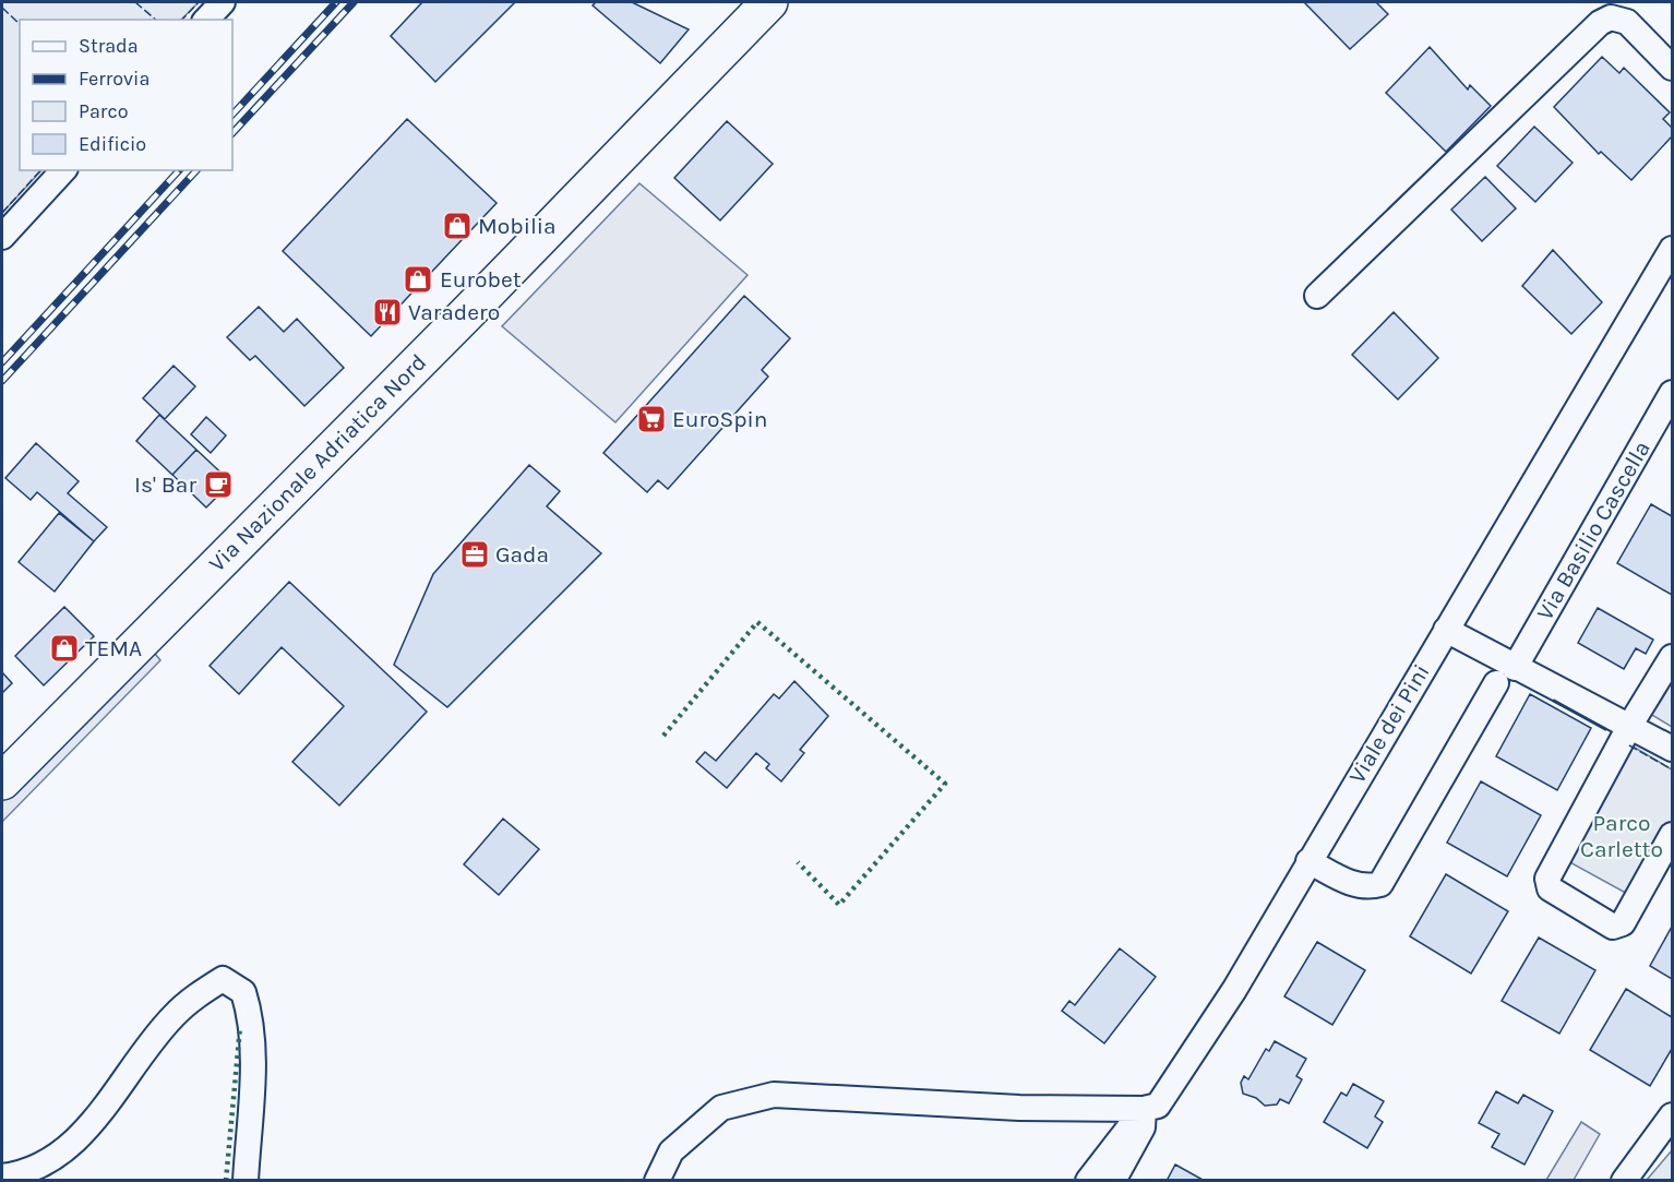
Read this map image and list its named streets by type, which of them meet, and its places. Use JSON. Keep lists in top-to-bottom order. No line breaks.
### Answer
{"streets":{"main road":["Via Nazionale Adriatica Nord"],"street":["Via Basilio Cascella","Viale dei Pini"]},"crossings":[["Via Basilio Cascella","Viale dei Pini"]],"parks":["Parco Carletto"],"places":{"shop":["Mobilia","Eurobet","TEMA"],"restaurant":["Varadero"],"supermarket":["EuroSpin"],"cafe":["Is' Bar"],"office":["Gada"]},"legend":["Strada","Ferrovia","Parco","Edificio"]}
